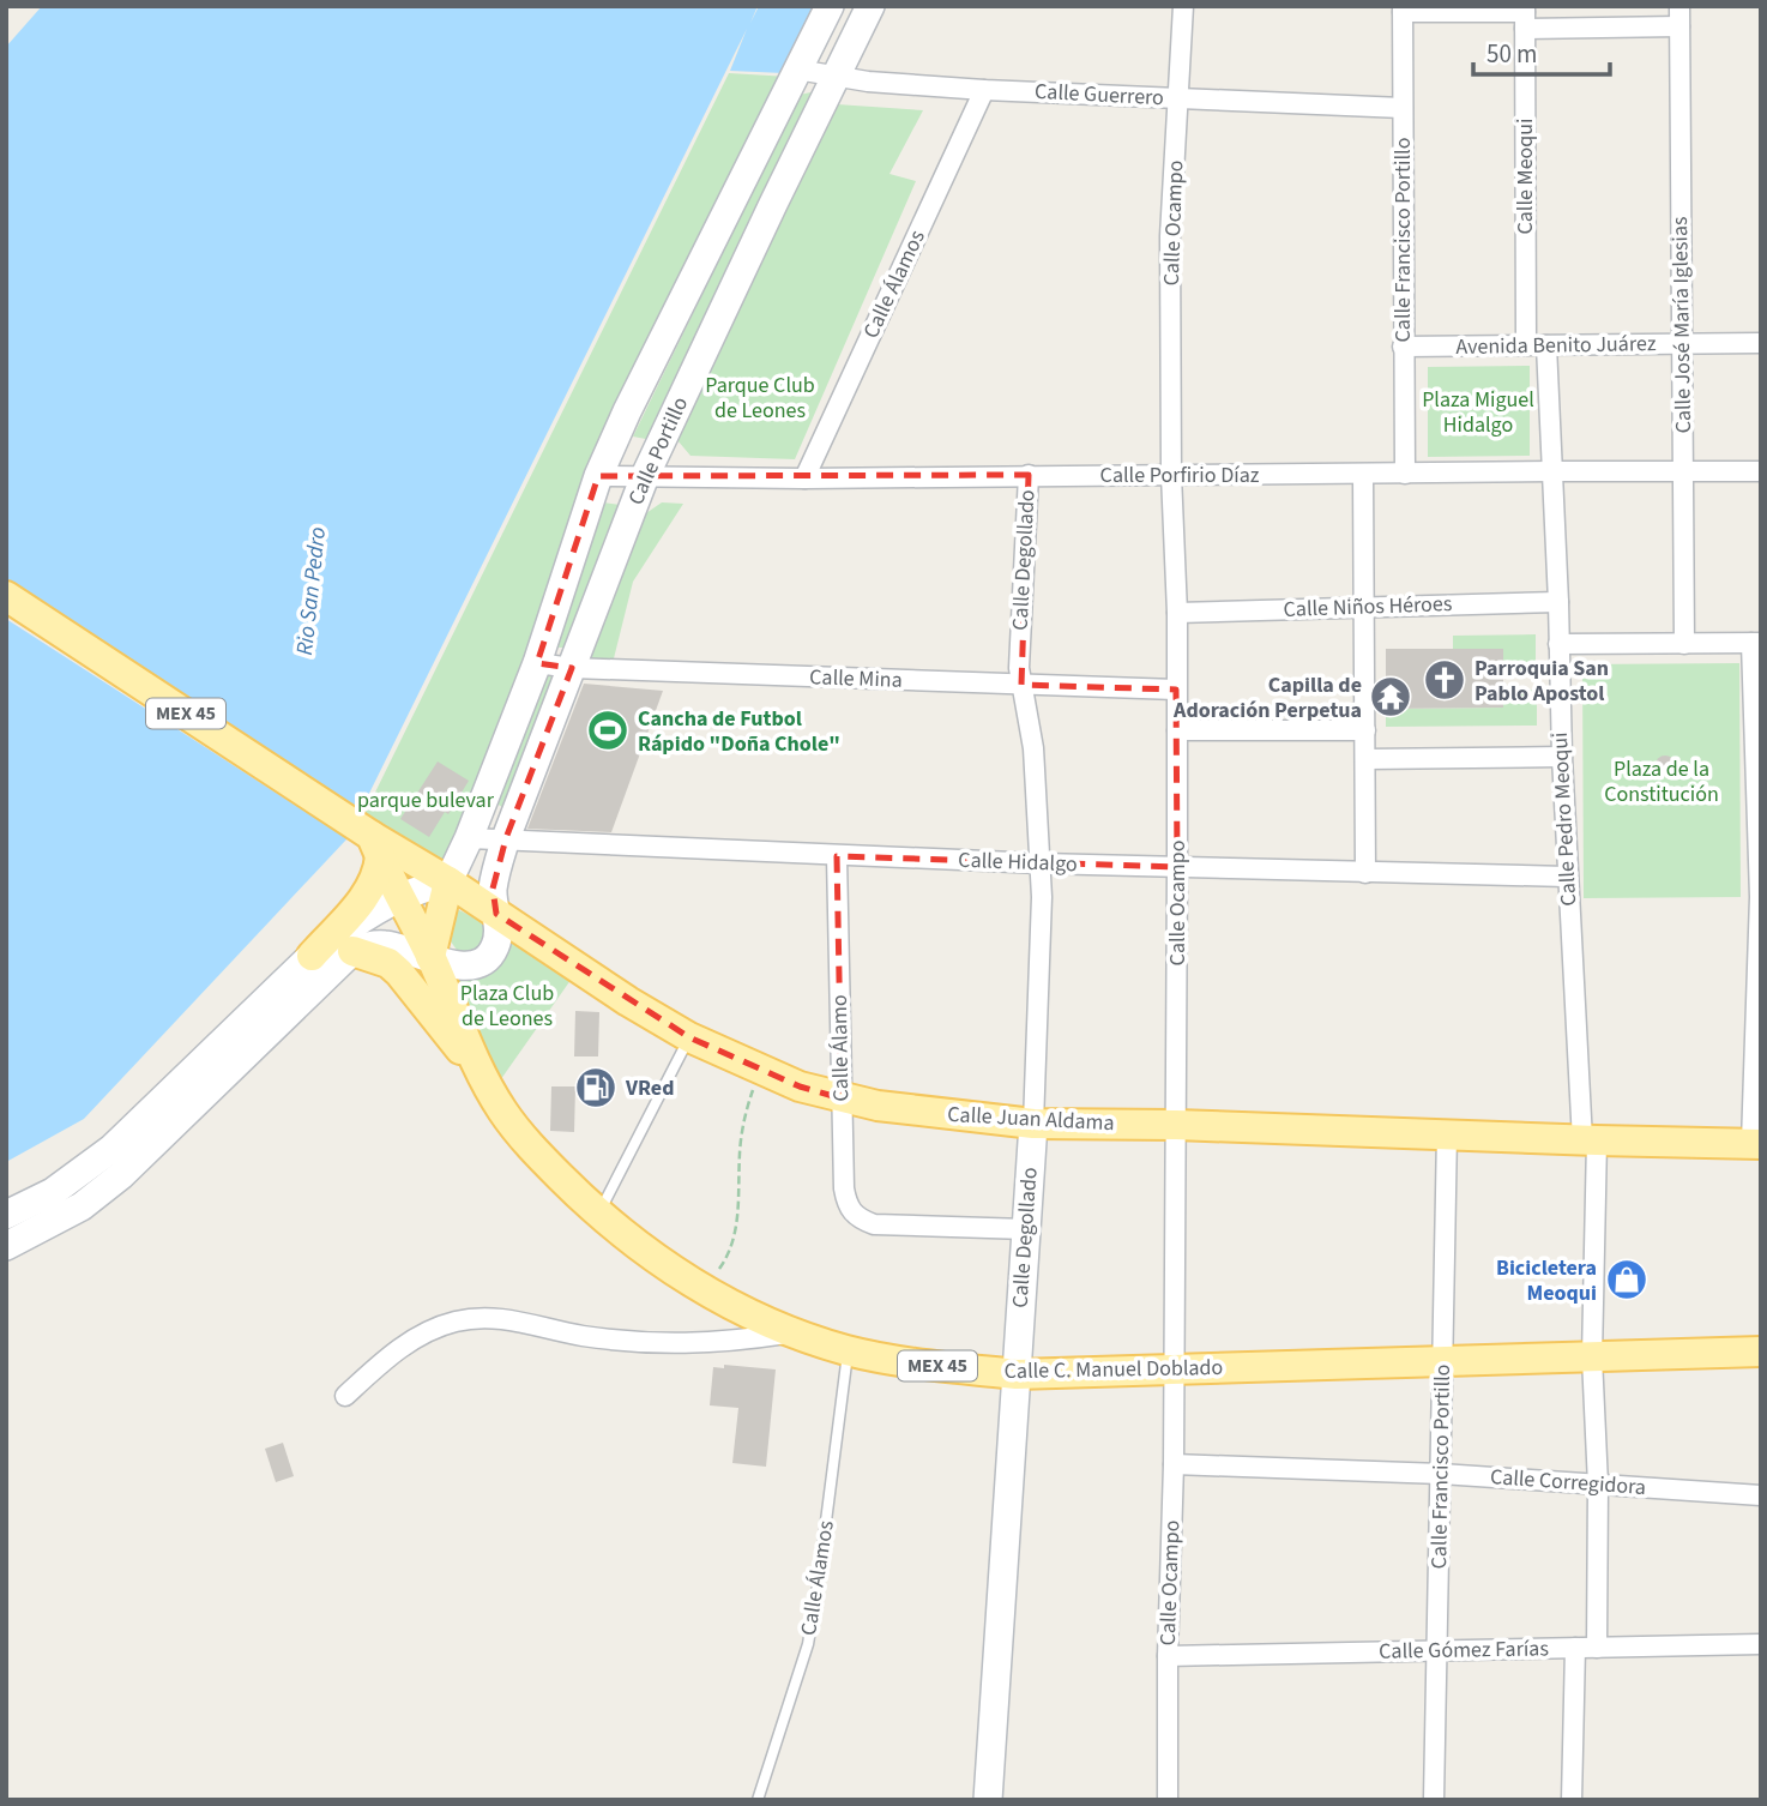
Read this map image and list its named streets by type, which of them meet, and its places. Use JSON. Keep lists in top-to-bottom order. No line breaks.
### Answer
{"streets":{"main road":["MEX 45","Calle Juan Aldama","Calle C. Manuel Doblado"],"street":["Calle Guerrero","Calle Meoqui","Calle Ocampo","Calle Francisco Portillo","Calle Álamos","Calle José María Iglesias","Avenida Benito Juárez","Calle Portillo","Calle Porfirio Díaz","Calle Degollado","Calle Niños Héroes","Calle Mina","Calle Pedro Meoqui","Calle Hidalgo","Calle Álamo","Calle Corregidora","Calle Gómez Farías"]},"crossings":[["Calle Guerrero","Calle Ocampo"],["Calle Guerrero","Calle Francisco Portillo"],["Calle Guerrero","Calle Álamos"],["Calle Guerrero","Calle Portillo"],["Calle Meoqui","Avenida Benito Juárez"],["Calle Ocampo","Calle Porfirio Díaz"],["Calle Ocampo","Calle Niños Héroes"],["Calle Ocampo","Calle Mina"],["Calle Ocampo","Calle Hidalgo"],["Calle Ocampo","Calle Juan Aldama"],["Calle Ocampo","Calle C. Manuel Doblado"],["Calle Ocampo","Calle Corregidora"],["Calle Ocampo","Calle Gómez Farías"],["Calle Francisco Portillo","Avenida Benito Juárez"],["Calle Francisco Portillo","Calle Porfirio Díaz"],["Calle Francisco Portillo","Calle Juan Aldama"],["Calle Francisco Portillo","Calle C. Manuel Doblado"],["Calle Francisco Portillo","Calle Corregidora"],["Calle Francisco Portillo","Calle Gómez Farías"],["Calle Álamos","Calle Porfirio Díaz"],["Calle Álamos","Calle C. Manuel Doblado"],["Calle José María Iglesias","Avenida Benito Juárez"],["Calle José María Iglesias","Calle Porfirio Díaz"],["Avenida Benito Juárez","Calle Pedro Meoqui"],["Calle Portillo","Calle Porfirio Díaz"],["Calle Portillo","Calle Mina"],["Calle Portillo","Calle Hidalgo"],["Calle Portillo","Calle Juan Aldama"],["Calle Portillo","Calle C. Manuel Doblado"],["Calle Porfirio Díaz","Calle Degollado"],["Calle Porfirio Díaz","Calle Pedro Meoqui"],["Calle Degollado","Calle Mina"],["Calle Degollado","Calle Hidalgo"],["Calle Degollado","Calle Álamo"],["Calle Degollado","Calle Juan Aldama"],["Calle Degollado","Calle C. Manuel Doblado"],["Calle Niños Héroes","Calle Pedro Meoqui"],["MEX 45","Calle Juan Aldama"],["MEX 45","Calle C. Manuel Doblado"],["Calle Pedro Meoqui","Calle Hidalgo"],["Calle Pedro Meoqui","Calle Juan Aldama"],["Calle Pedro Meoqui","Calle C. Manuel Doblado"],["Calle Pedro Meoqui","Calle Corregidora"],["Calle Pedro Meoqui","Calle Gómez Farías"],["Calle Hidalgo","Calle Álamo"],["Calle Álamo","Calle Juan Aldama"],["Calle Juan Aldama","Calle C. Manuel Doblado"]],"water":["Rio San Pedro"],"parks":["Parque Club de Leones","Plaza Miguel Hidalgo","Plaza de la Constitución","parque bulevar","Plaza Club de Leones"],"places":{"church":["Parroquia San Pablo Apostol"],"temple":["Capilla de Adoración Perpetua"],"sports":["Cancha de Futbol Rápido \"Doña Chole\""],"fuel station":["VRed"],"shop":["Bicicletera Meoqui"]},"scale_bar":"50 m"}
